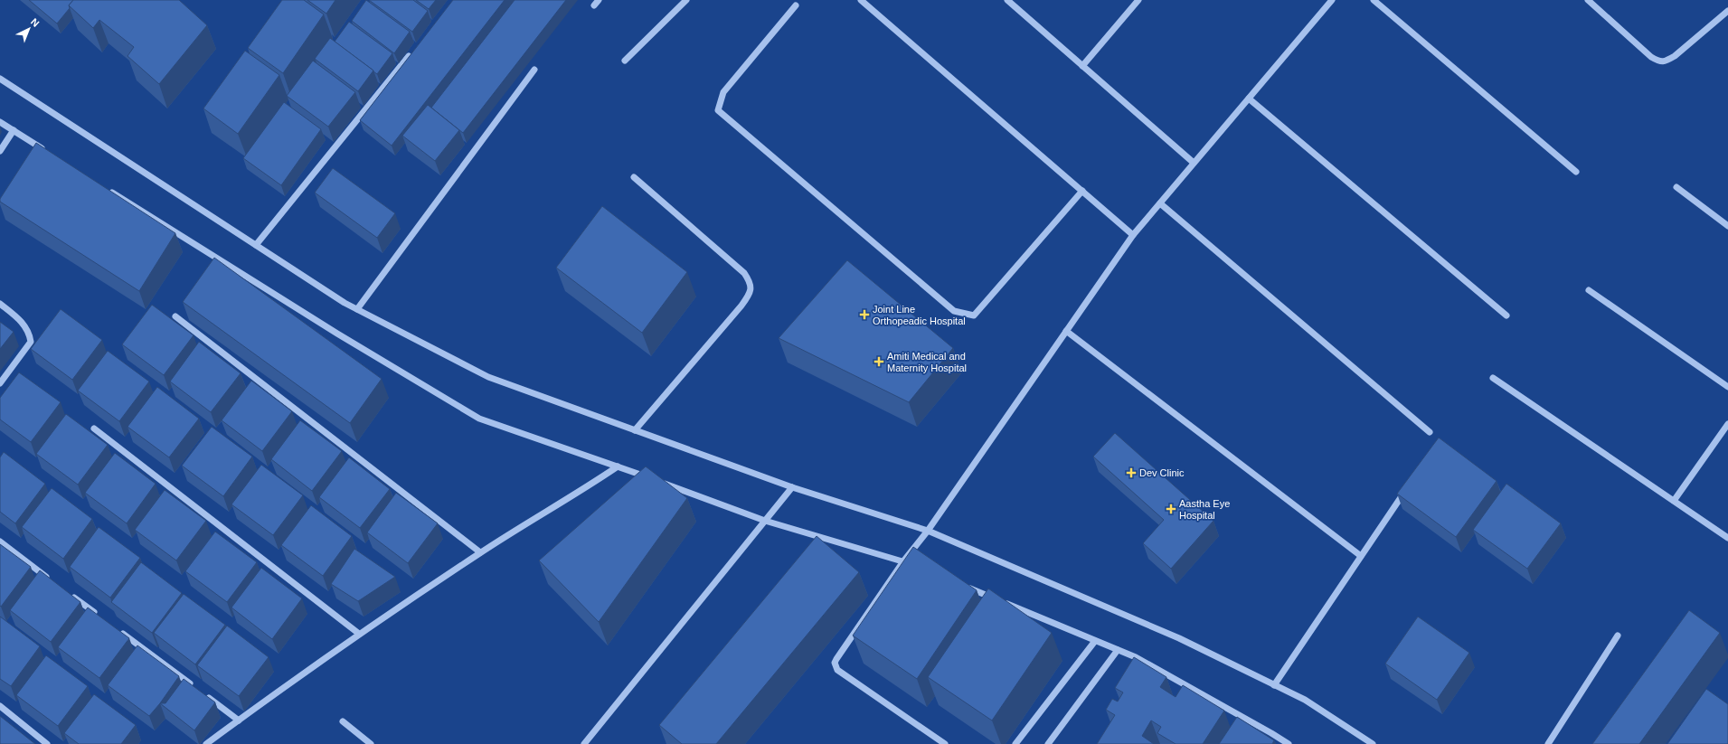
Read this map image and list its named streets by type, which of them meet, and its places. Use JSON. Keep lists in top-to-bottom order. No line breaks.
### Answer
{"places":{"health":["Joint Line Orthopeadic Hospital","Amiti Medical and Maternity Hospital","Dev Clinic","Aastha Eye Hospital"]},"north":"top right"}
